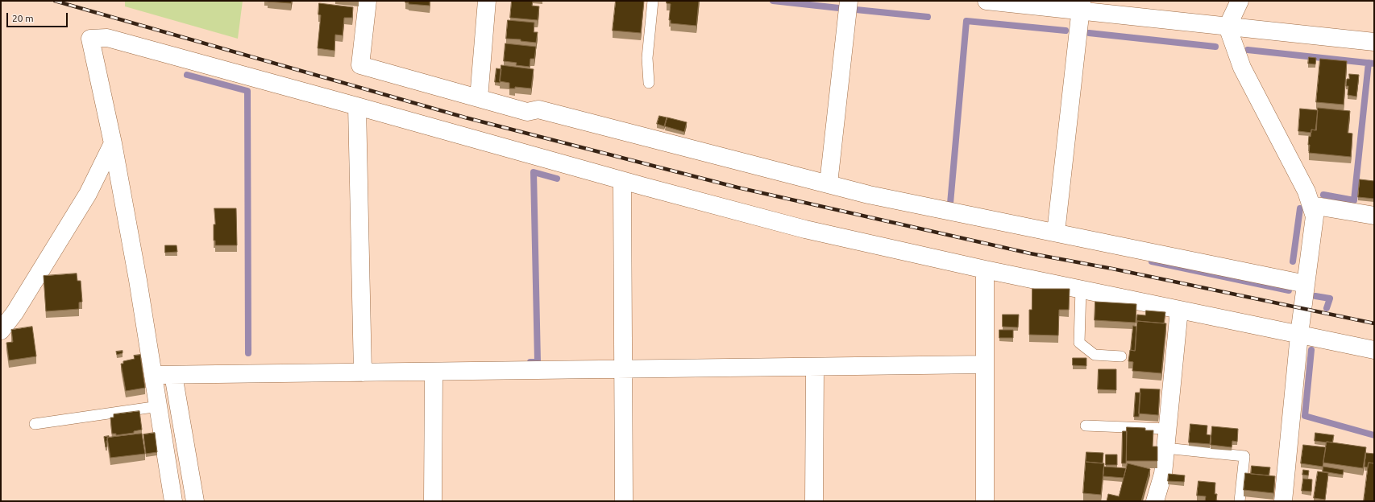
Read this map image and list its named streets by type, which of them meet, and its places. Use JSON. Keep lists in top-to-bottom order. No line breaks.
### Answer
{"scale_bar":"20 m"}
